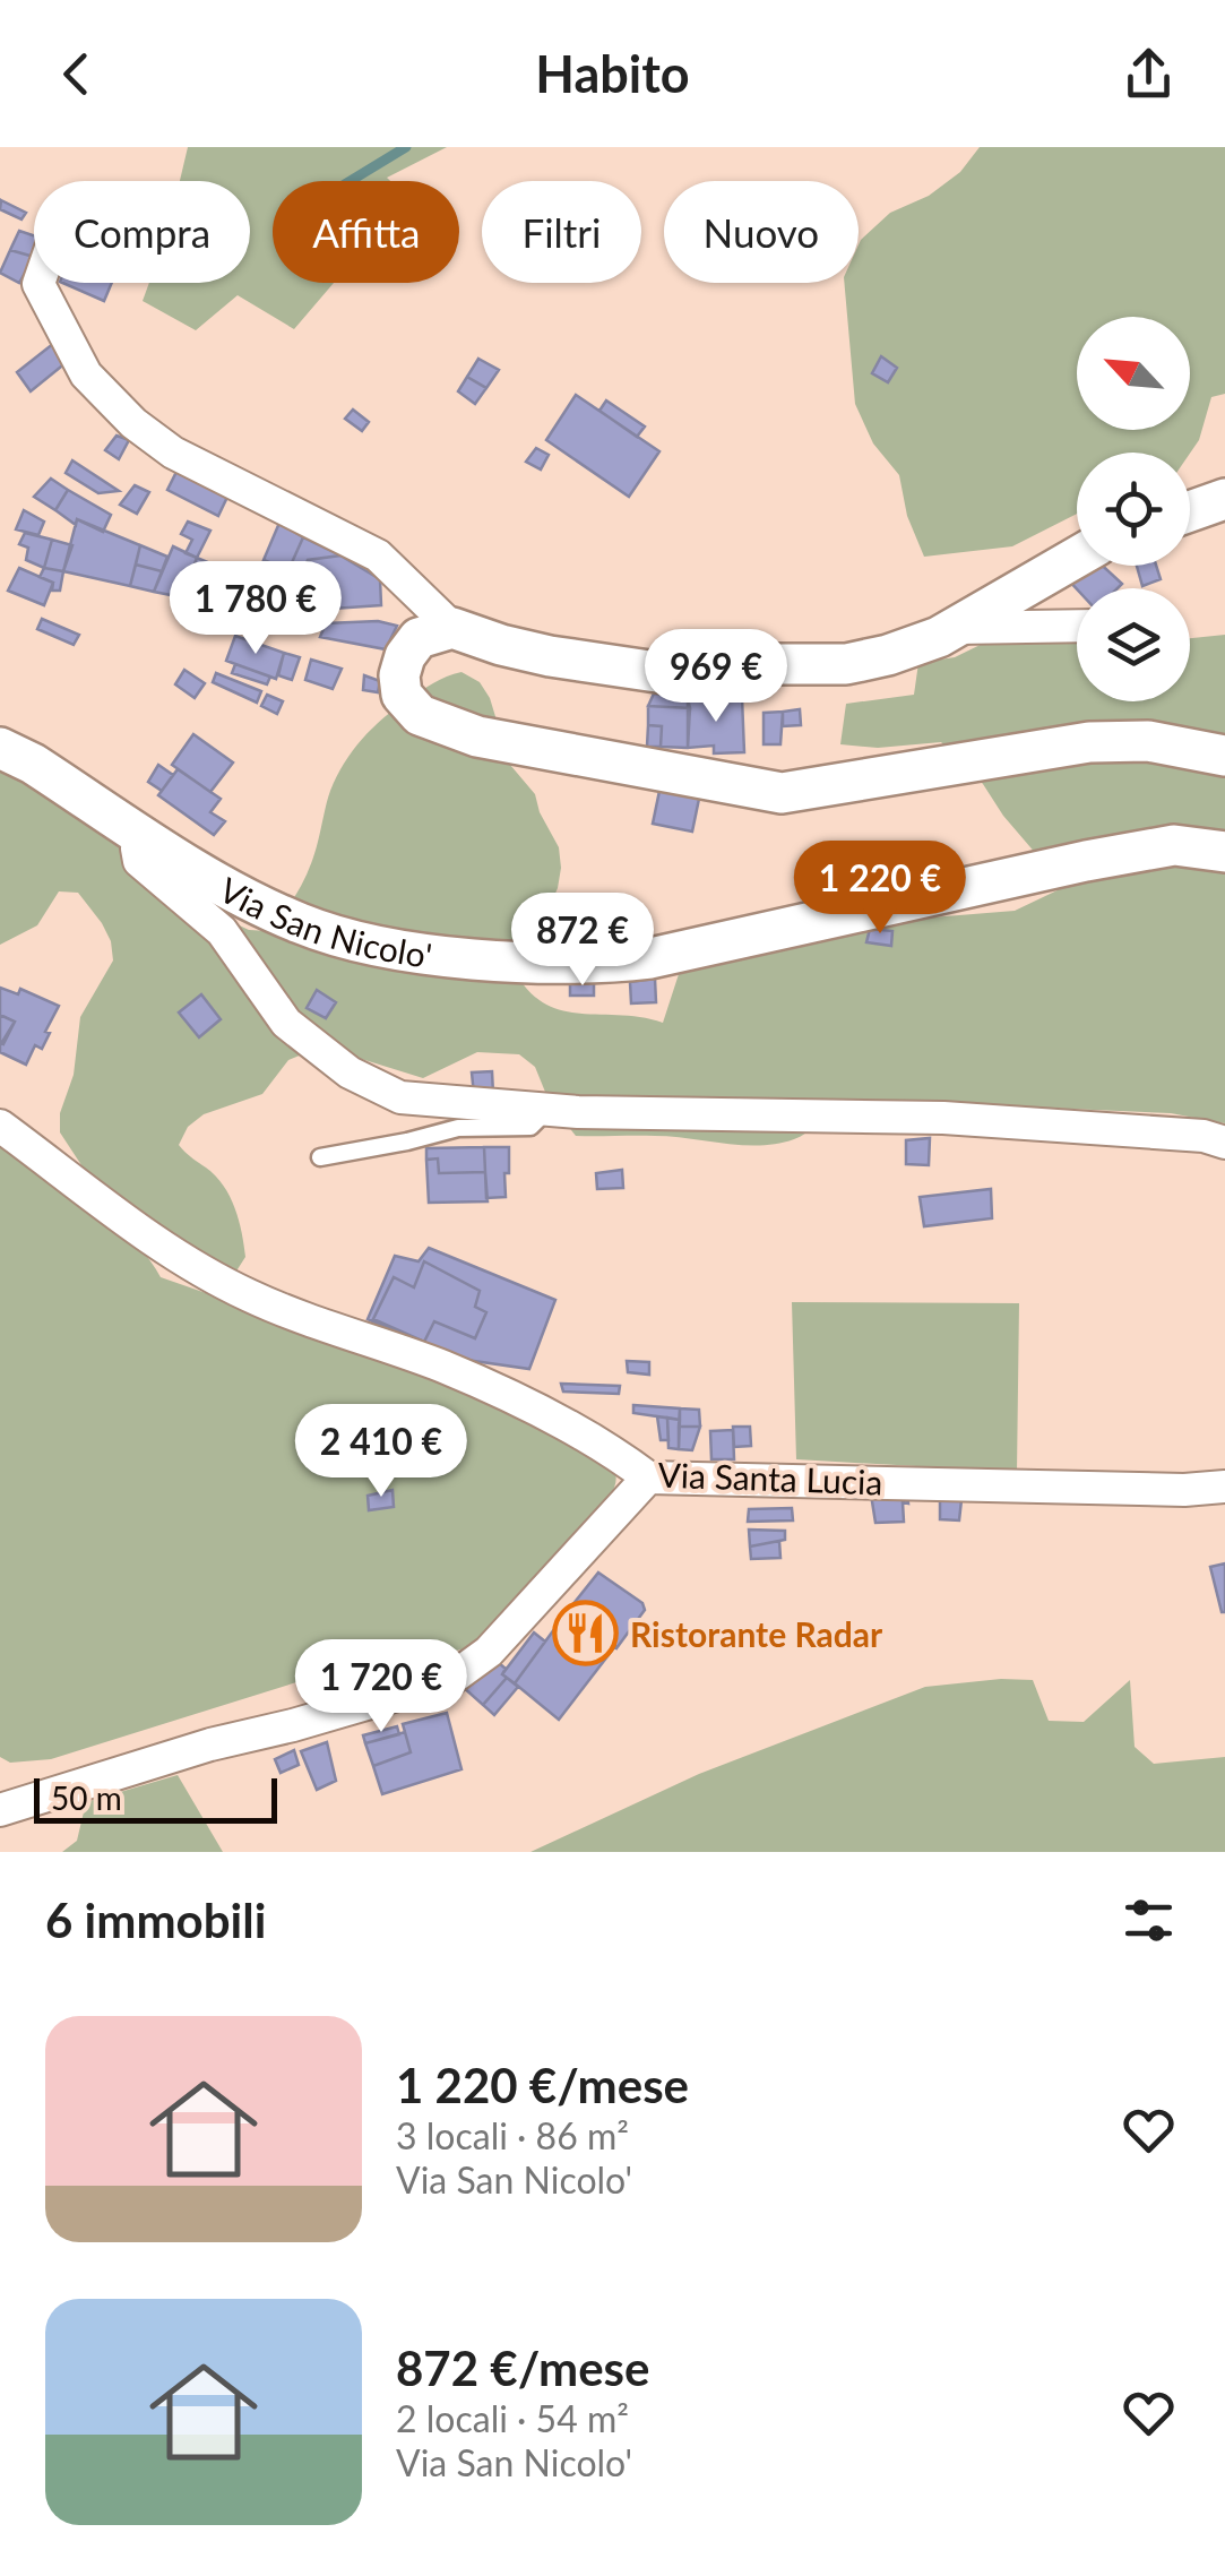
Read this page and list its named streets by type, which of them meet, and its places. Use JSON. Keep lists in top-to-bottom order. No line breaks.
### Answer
{"streets":{"street":["Via San Nicolo'","Via Santa Lucia"]},"places":{"restaurant":["Ristorante Radar"]},"scale_bar":"50 m","north":"top left","page":{"header":"Habito","chip":["Compra","Affitta","Filtri","Nuovo"],"price":["1 780 €","969 €","1 220 €","872 €","2 410 €","1 720 €"],"scale":"50 m","heading":"6 immobili","list":[{"name":"1 220 €/mese","note":"3 locali · 86 m² · Via San Nicolo'"},{"name":"872 €/mese","note":"2 locali · 54 m² · Via San Nicolo'"}]}}
